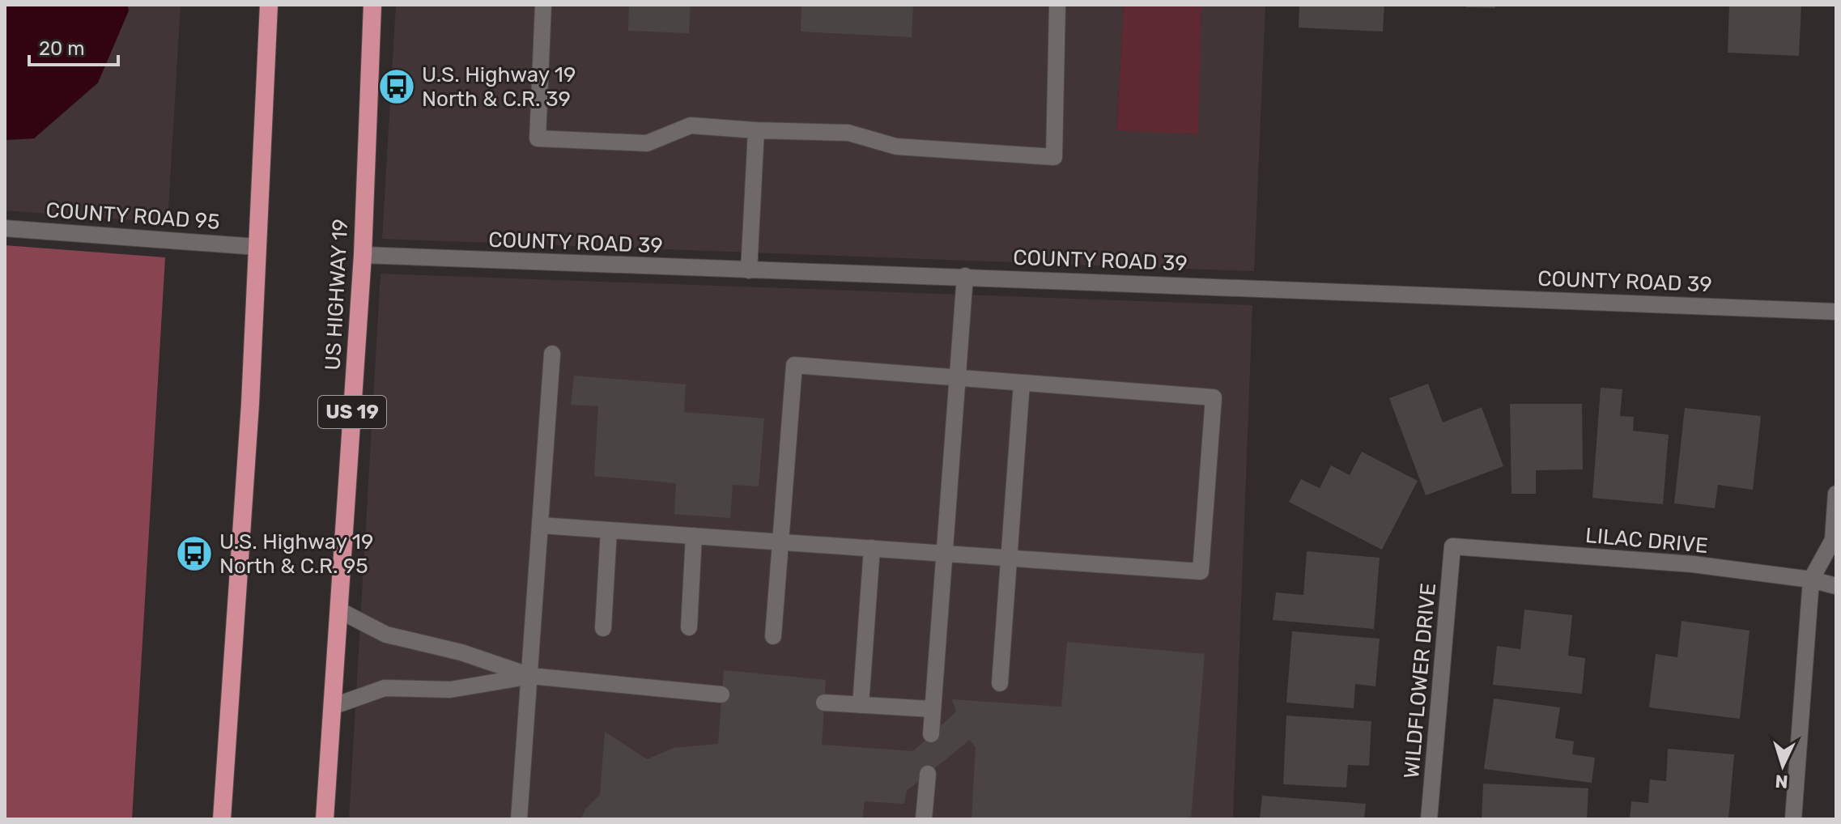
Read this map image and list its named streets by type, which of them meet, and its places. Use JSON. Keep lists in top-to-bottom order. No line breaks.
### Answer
{"streets":{"highway":["US HIGHWAY 19","US 19"],"street":["COUNTY ROAD 95","COUNTY ROAD 39","LILAC DRIVE","WILDFLOWER DRIVE"]},"crossings":[["COUNTY ROAD 39","US HIGHWAY 19"],["LILAC DRIVE","WILDFLOWER DRIVE"]],"places":{"bus stop":["U.S. Highway 19 North & C.R. 39","U.S. Highway 19 North & C.R. 95"]},"scale_bar":"20 m","north":"bottom"}
